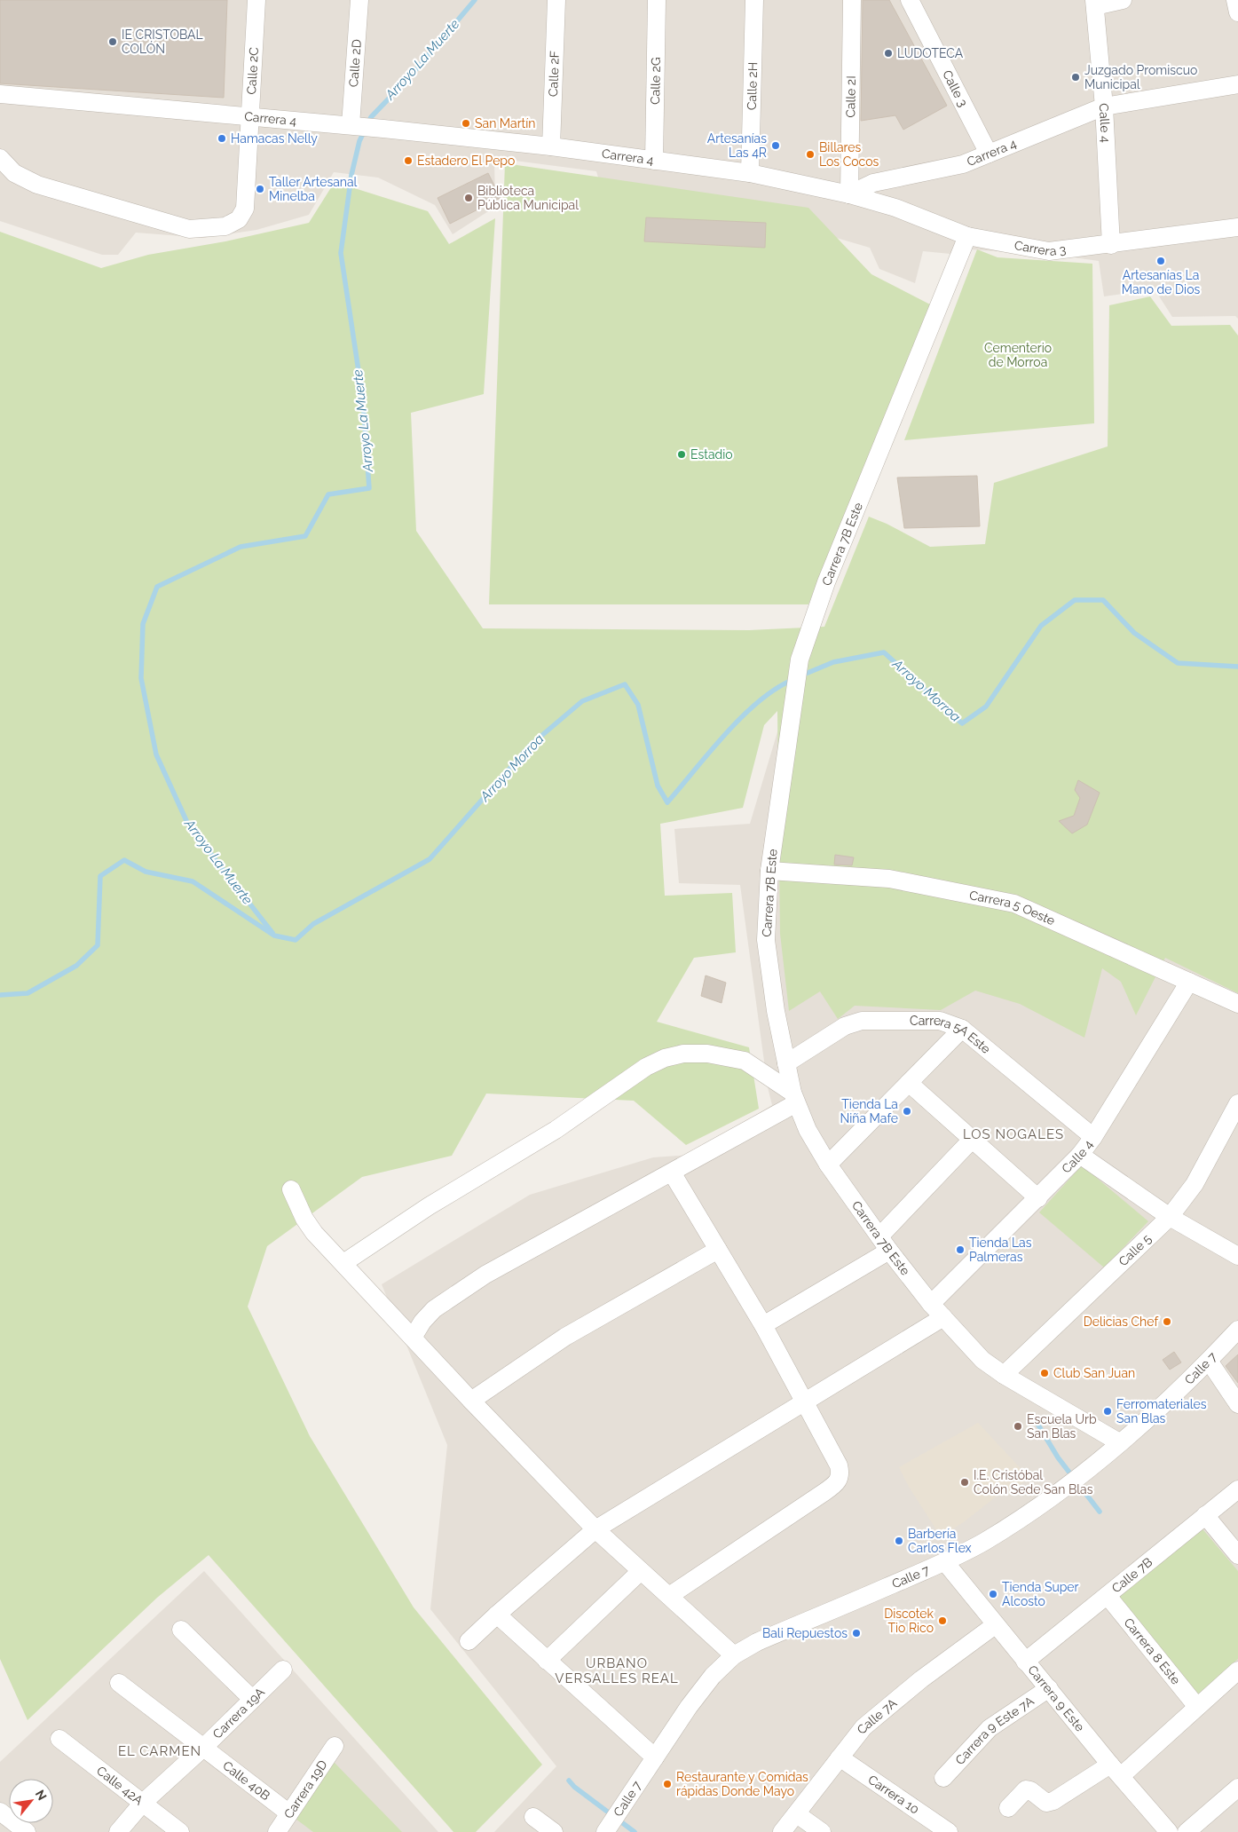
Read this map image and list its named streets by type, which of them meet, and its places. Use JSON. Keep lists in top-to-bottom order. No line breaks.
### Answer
{"streets":{"street":["Calle 2D","Calle 2C","Calle 2F","Calle 2G","Calle 2H","Calle 3","Calle 2I","Carrera 4","Calle 4","Carrera 3","Carrera 7B Este","Carrera 5 Oeste","Carrera 5A Este","Calle 5","Calle 7","Calle 7B","Carrera 8 Este","Carrera 9 Este","Carrera 19A","Calle 7A","Carrera 9 Este 7A","Calle 40B","Calle 42A","Carrera 19D","Carrera 10"]},"crossings":[["Calle 2D","Carrera 4"],["Calle 2C","Carrera 4"],["Calle 2F","Carrera 4"],["Calle 2G","Carrera 4"],["Calle 2H","Carrera 4"],["Calle 3","Carrera 4"],["Calle 2I","Carrera 4"],["Calle 2I","Carrera 3"],["Carrera 4","Calle 4"],["Carrera 4","Carrera 3"],["Calle 4","Carrera 3"],["Calle 4","Carrera 7B Este"],["Calle 4","Carrera 5 Oeste"],["Calle 4","Carrera 5A Este"],["Carrera 3","Carrera 7B Este"],["Carrera 7B Este","Carrera 5 Oeste"],["Carrera 7B Este","Carrera 5A Este"],["Carrera 7B Este","Calle 5"],["Carrera 7B Este","Calle 7"],["Calle 7","Carrera 9 Este"],["Calle 7B","Carrera 8 Este"],["Calle 7B","Carrera 9 Este"],["Carrera 9 Este","Calle 7A"],["Carrera 9 Este","Carrera 9 Este 7A"],["Carrera 19A","Calle 40B"],["Carrera 19A","Calle 42A"],["Calle 7A","Carrera 10"],["Calle 40B","Carrera 19D"]],"districts":["LOS NOGALES","URBANO VERSALLES REAL","EL CARMEN"],"water":["Arroyo La Muerte","Arroyo Morroa"],"parks":["Cementerio de Morroa"],"places":["IE CRISTOBAL COLÓN","LUDOTECA","Juzgado Promiscuo Municipal","San Martín","Hamacas Nelly","Artesanías Las 4R","Billares Los Cocos","Estadero El Pepo","Taller Artesanal Minelba","Biblioteca Pública Municipal","Artesanías La Mano de Dios","Estadio","Tienda La Niña Mafe","Tienda Las Palmeras","Delicias Chef","Club San Juan","Ferromateriales San Blas","Escuela Urb San Blas","I.E. Cristóbal Colón Sede San Blas","Barbería Carlos Flex","Tienda Super Alcosto","Discotek Tio Rico","Bali Repuestos","Restaurante y Comidas rápidas Donde Mayo"],"north":"top right"}
